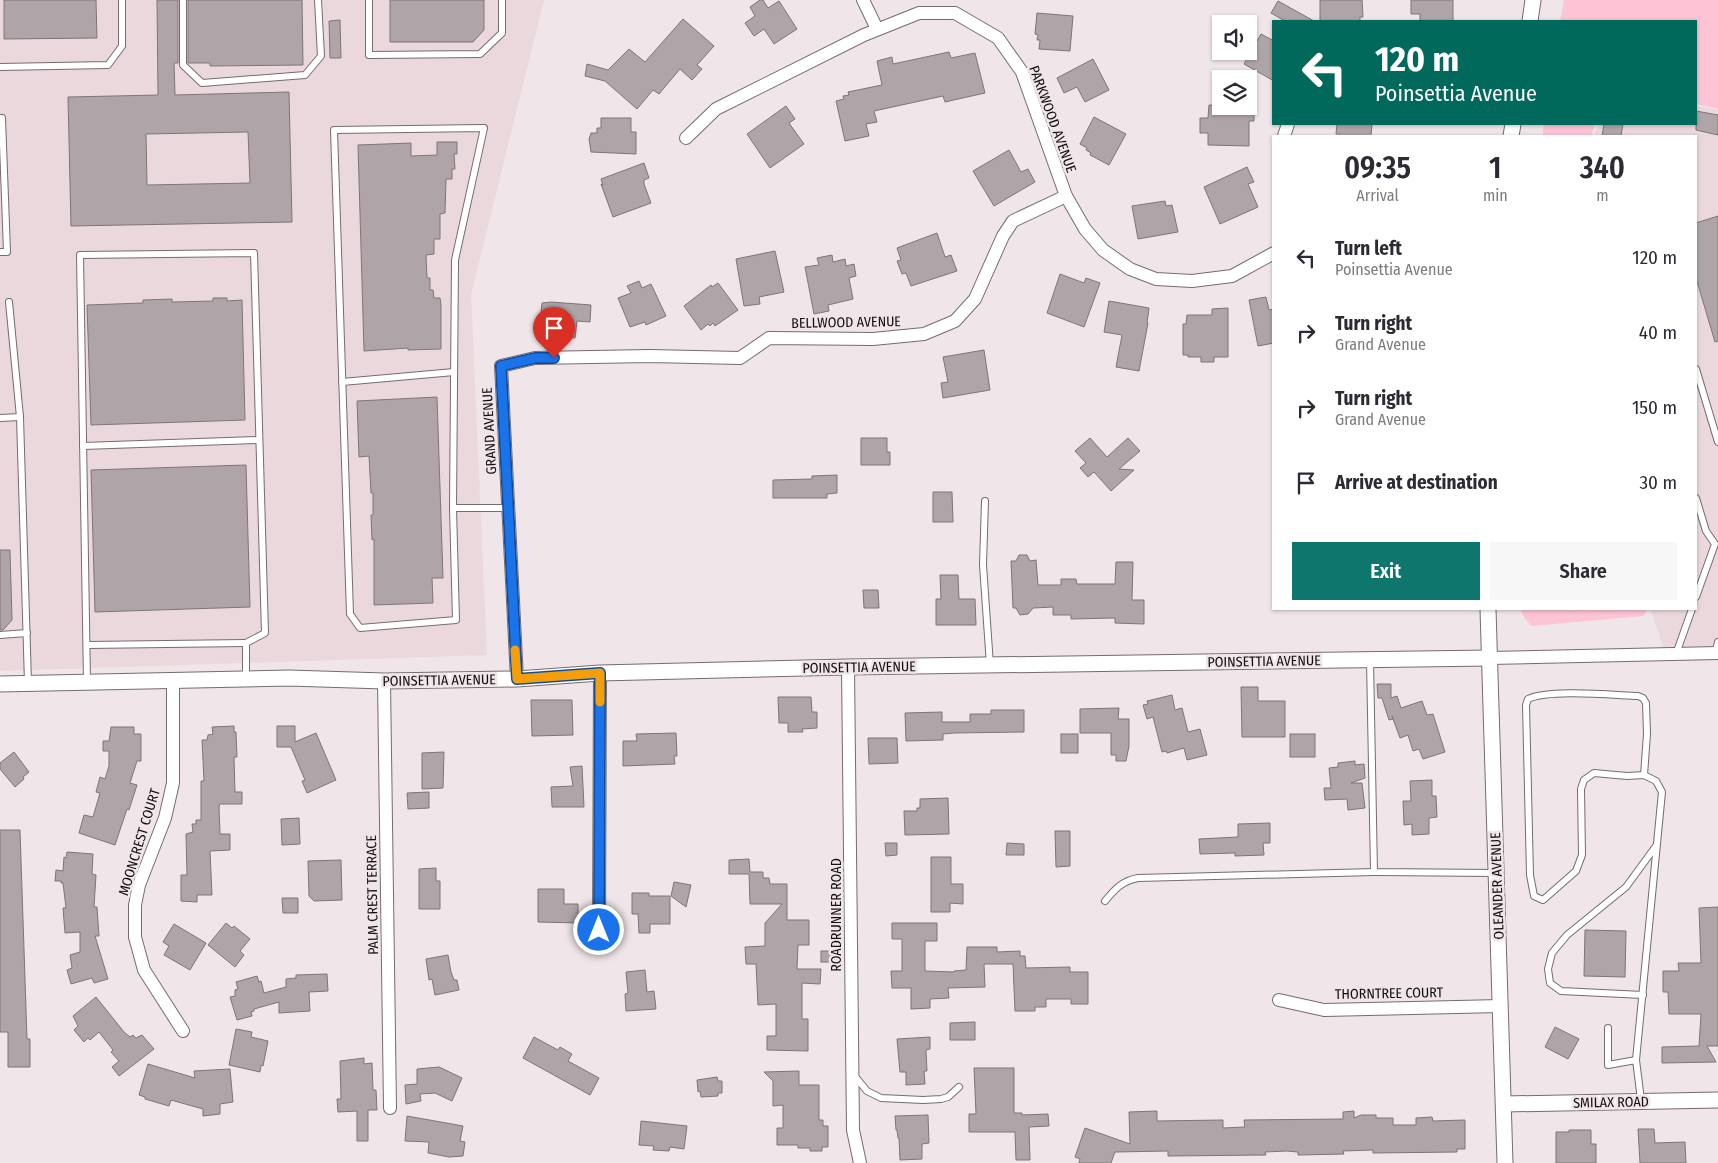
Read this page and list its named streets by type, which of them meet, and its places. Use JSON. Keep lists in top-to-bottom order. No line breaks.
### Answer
{"streets":{"street":["PARKWOOD AVENUE","BELLWOOD AVENUE","GRAND AVENUE","POINSETTIA AVENUE","MOONCREST COURT","OLEANDER AVENUE","PALM CREST TERRACE","ROADRUNNER ROAD","THORNTREE COURT","SMILAX ROAD"]},"crossings":[["PARKWOOD AVENUE","BELLWOOD AVENUE"],["BELLWOOD AVENUE","GRAND AVENUE"],["GRAND AVENUE","POINSETTIA AVENUE"],["POINSETTIA AVENUE","MOONCREST COURT"],["POINSETTIA AVENUE","OLEANDER AVENUE"],["POINSETTIA AVENUE","PALM CREST TERRACE"],["POINSETTIA AVENUE","ROADRUNNER ROAD"],["OLEANDER AVENUE","THORNTREE COURT"],["OLEANDER AVENUE","SMILAX ROAD"]],"page":{"turn":["120 m","Poinsettia Avenue"],"eta":["09:35","Arrival","1","min","340","m"],"list":[{"name":"Turn left","note":"Poinsettia Avenue","value":"120 m"},{"name":"Turn right","note":"Grand Avenue","value":"40 m"},{"name":"Turn right","note":"Grand Avenue","value":"150 m"},{"name":"Arrive at destination","value":"30 m"}],"buttons":["Exit","Share"]}}
